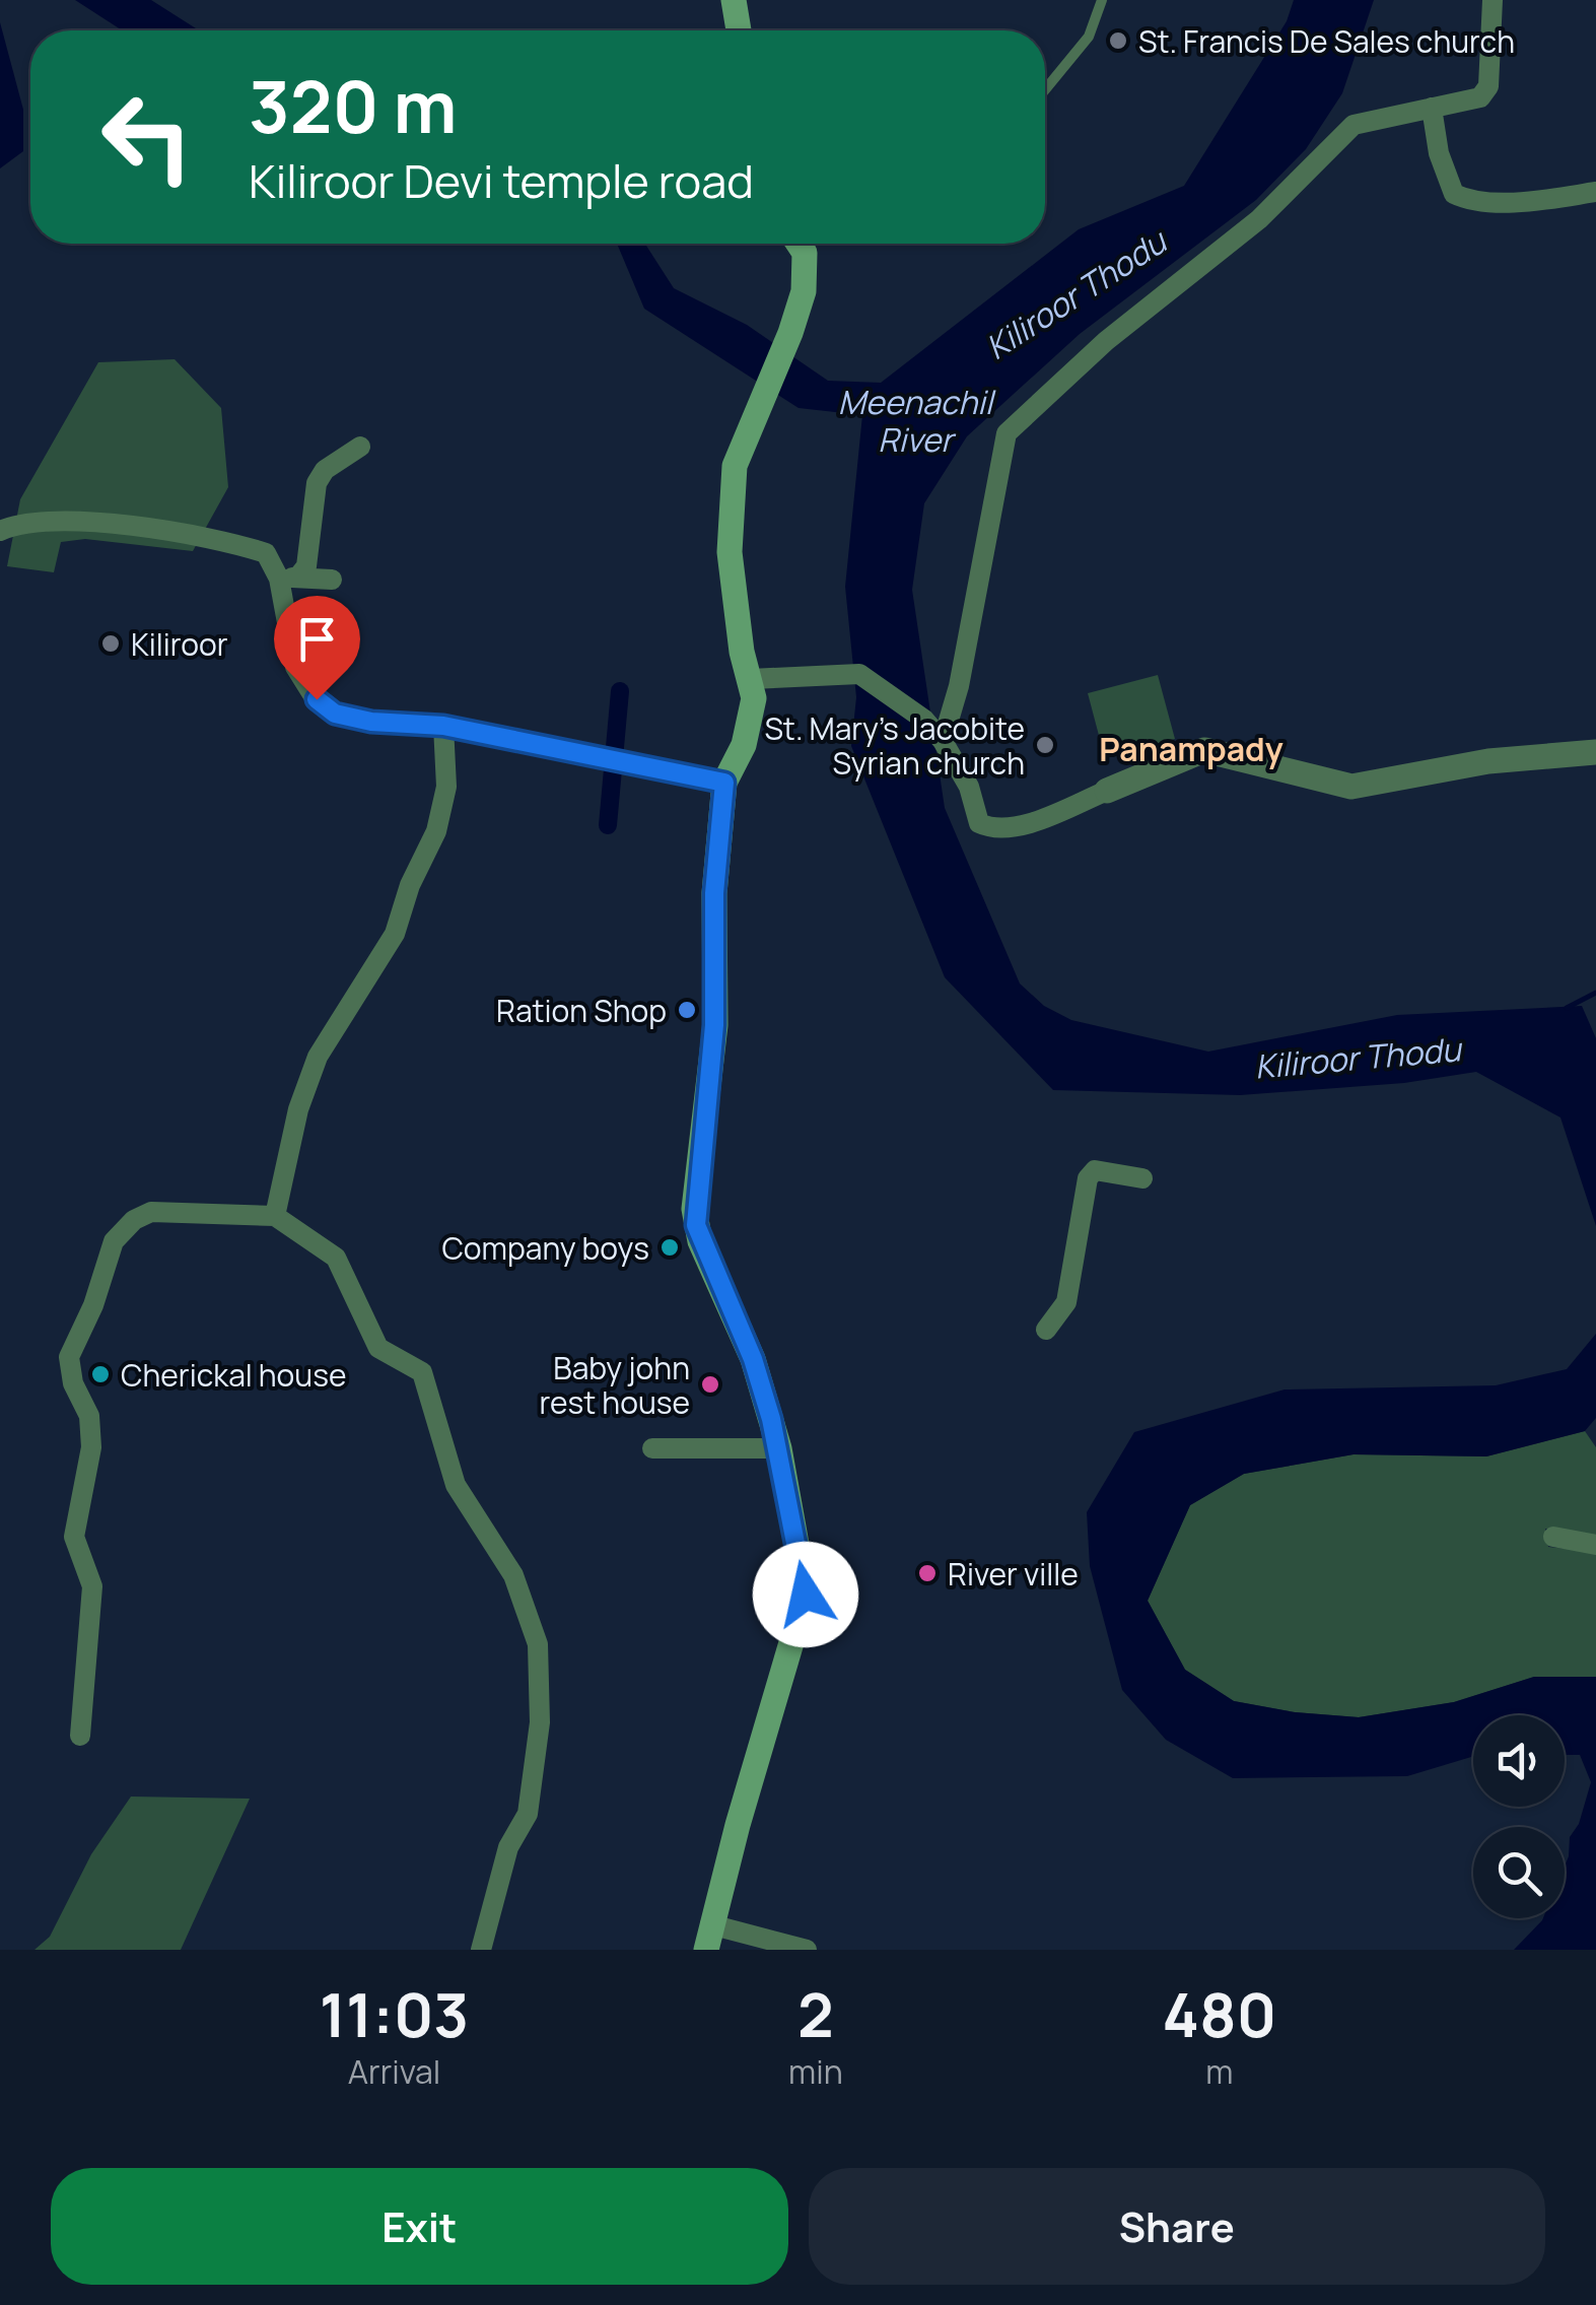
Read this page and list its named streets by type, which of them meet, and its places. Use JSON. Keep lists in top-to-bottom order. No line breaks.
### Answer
{"districts":["Panampady"],"water":["Kiliroor Thodu","Meenachil River"],"places":["St. Francis De Sales church","Kiliroor","St. Mary's Jacobite Syrian church","Ration Shop","Company boys","Cherickal house","Baby john rest house","River ville"],"page":{"turn":["320 m","Kiliroor Devi temple road"],"eta":["11:03","Arrival","2","min","480","m"],"buttons":["Exit","Share"]}}
